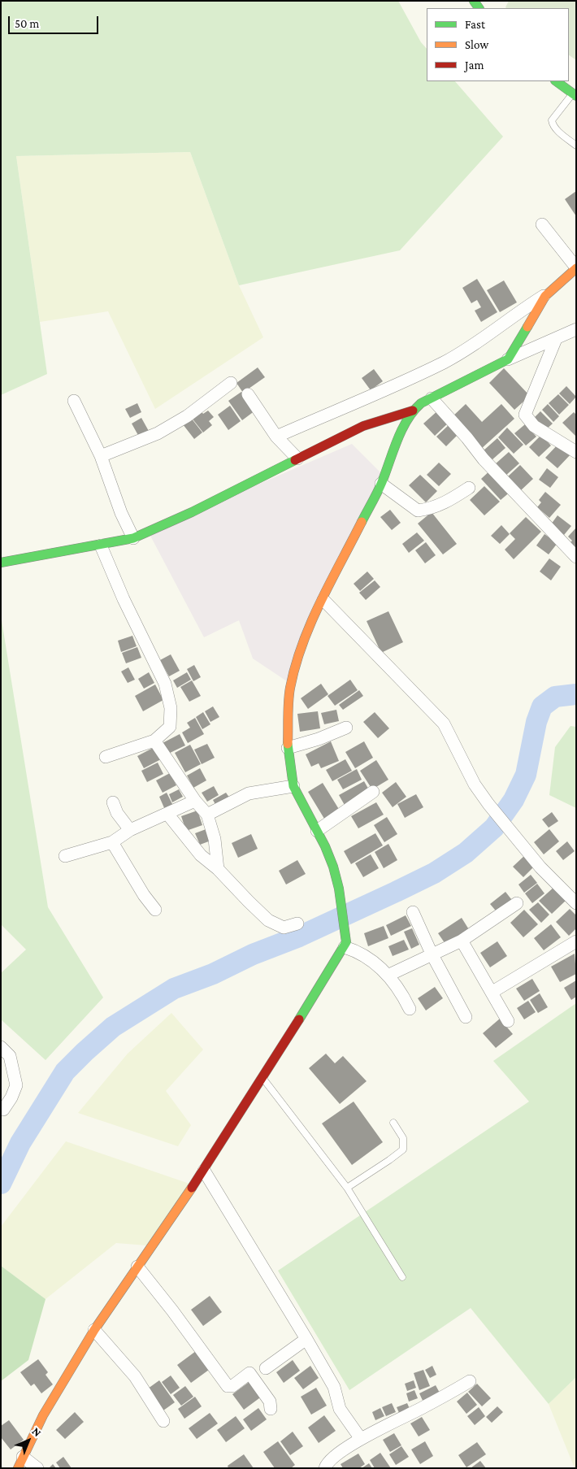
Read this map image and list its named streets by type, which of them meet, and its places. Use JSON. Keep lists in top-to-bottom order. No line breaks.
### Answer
{"legend":["Fast","Slow","Jam"],"scale_bar":"50 m","north":"top right"}
